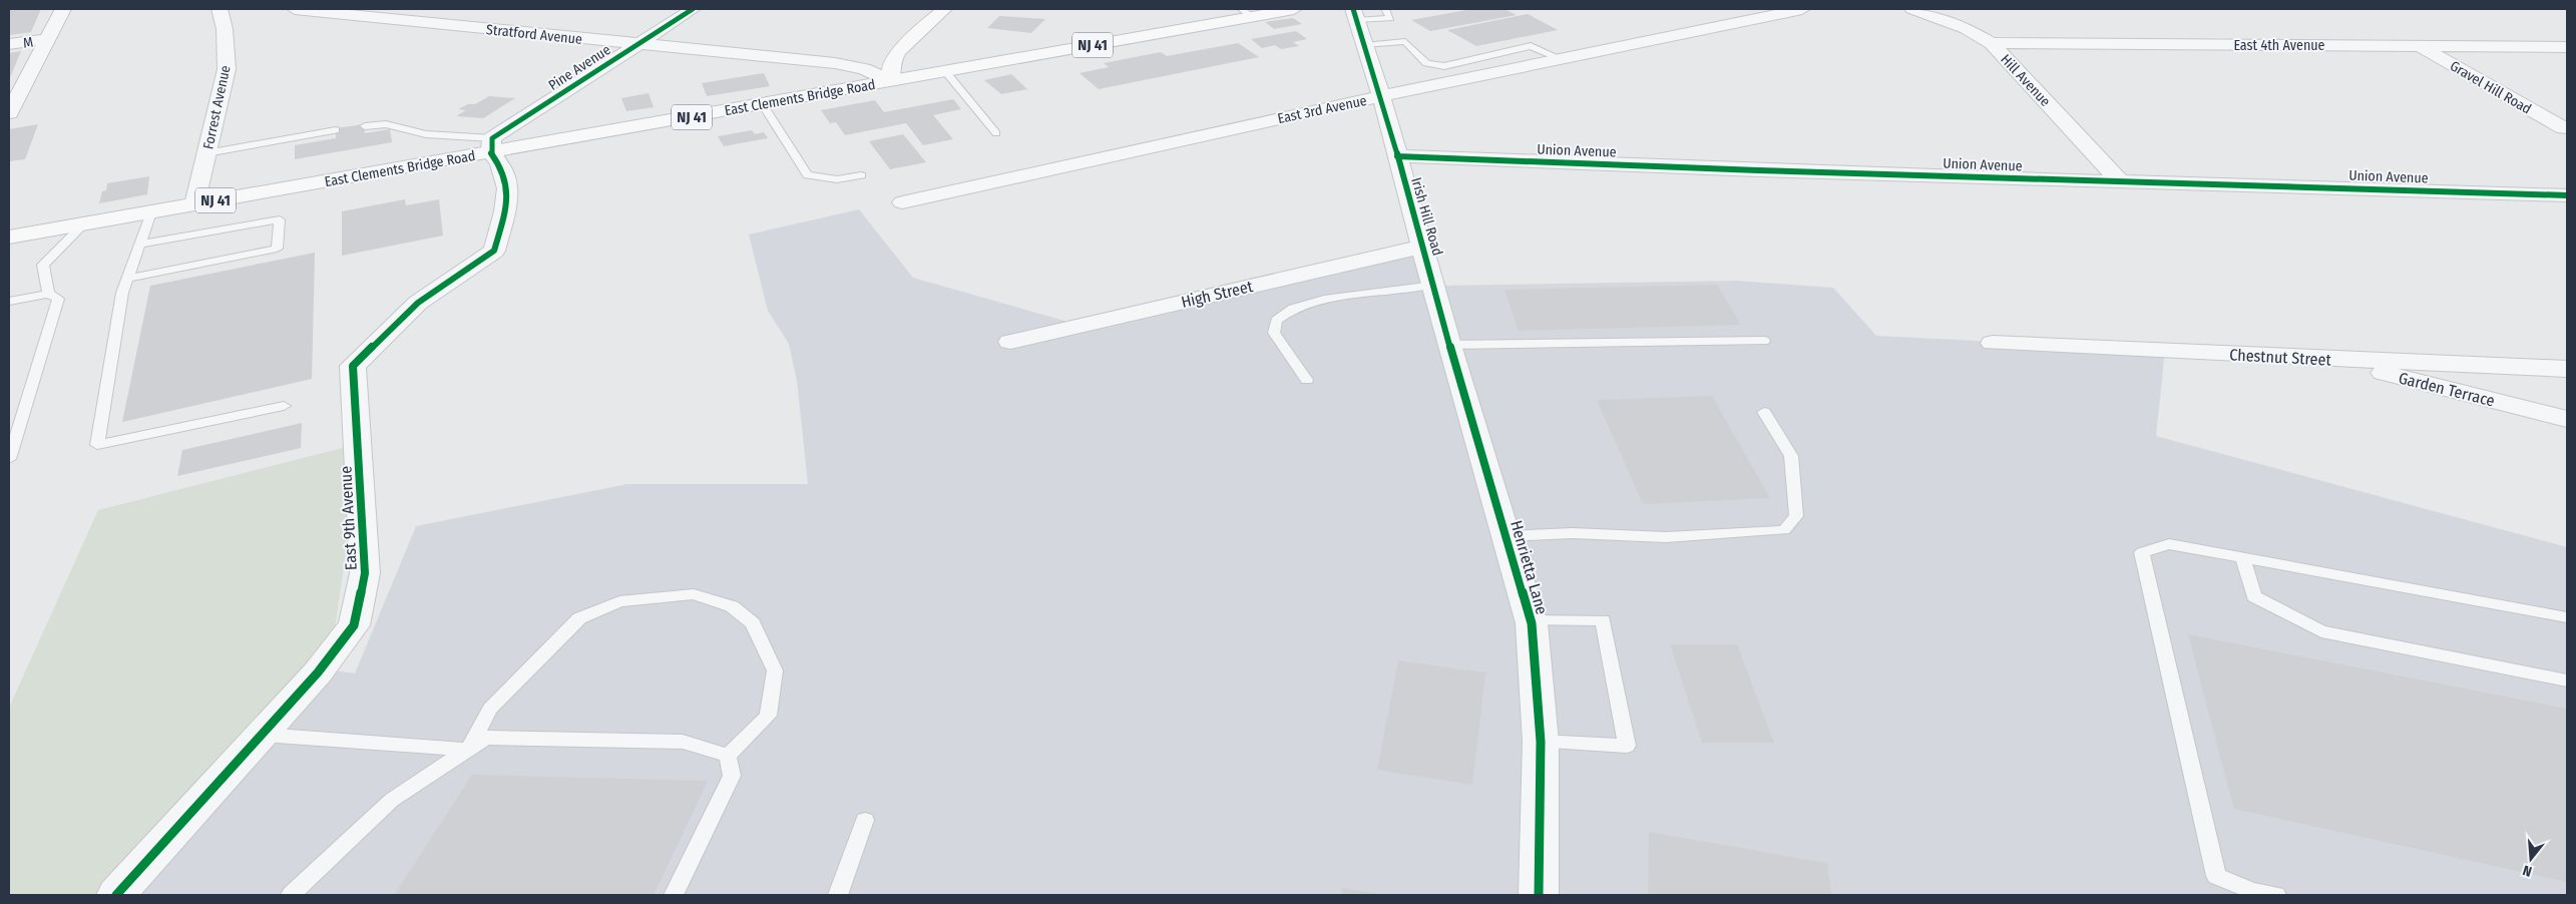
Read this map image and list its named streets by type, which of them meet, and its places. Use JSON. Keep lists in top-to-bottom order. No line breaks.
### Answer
{"streets":{"main road":["NJ 41","East Clements Bridge Road"],"street":["Stratford Avenue","M","East 4th Avenue","Pine Avenue","Hill Avenue","Gravel Hill Road","Forrest Avenue","East 3rd Avenue","Union Avenue","Irish Hill Road","High Street","Chestnut Street","Garden Terrace","East 9th Avenue","Henrietta Lane"]},"crossings":[["Stratford Avenue","Pine Avenue"],["Stratford Avenue","East Clements Bridge Road"],["East 4th Avenue","Hill Avenue"],["East 4th Avenue","Gravel Hill Road"],["Pine Avenue","East Clements Bridge Road"],["Pine Avenue","East 9th Avenue"],["Hill Avenue","Union Avenue"],["East Clements Bridge Road","Forrest Avenue"],["East Clements Bridge Road","East 9th Avenue"],["East 3rd Avenue","Irish Hill Road"],["Union Avenue","Irish Hill Road"],["Irish Hill Road","High Street"],["Irish Hill Road","Henrietta Lane"],["Chestnut Street","Garden Terrace"]],"north":"bottom"}
